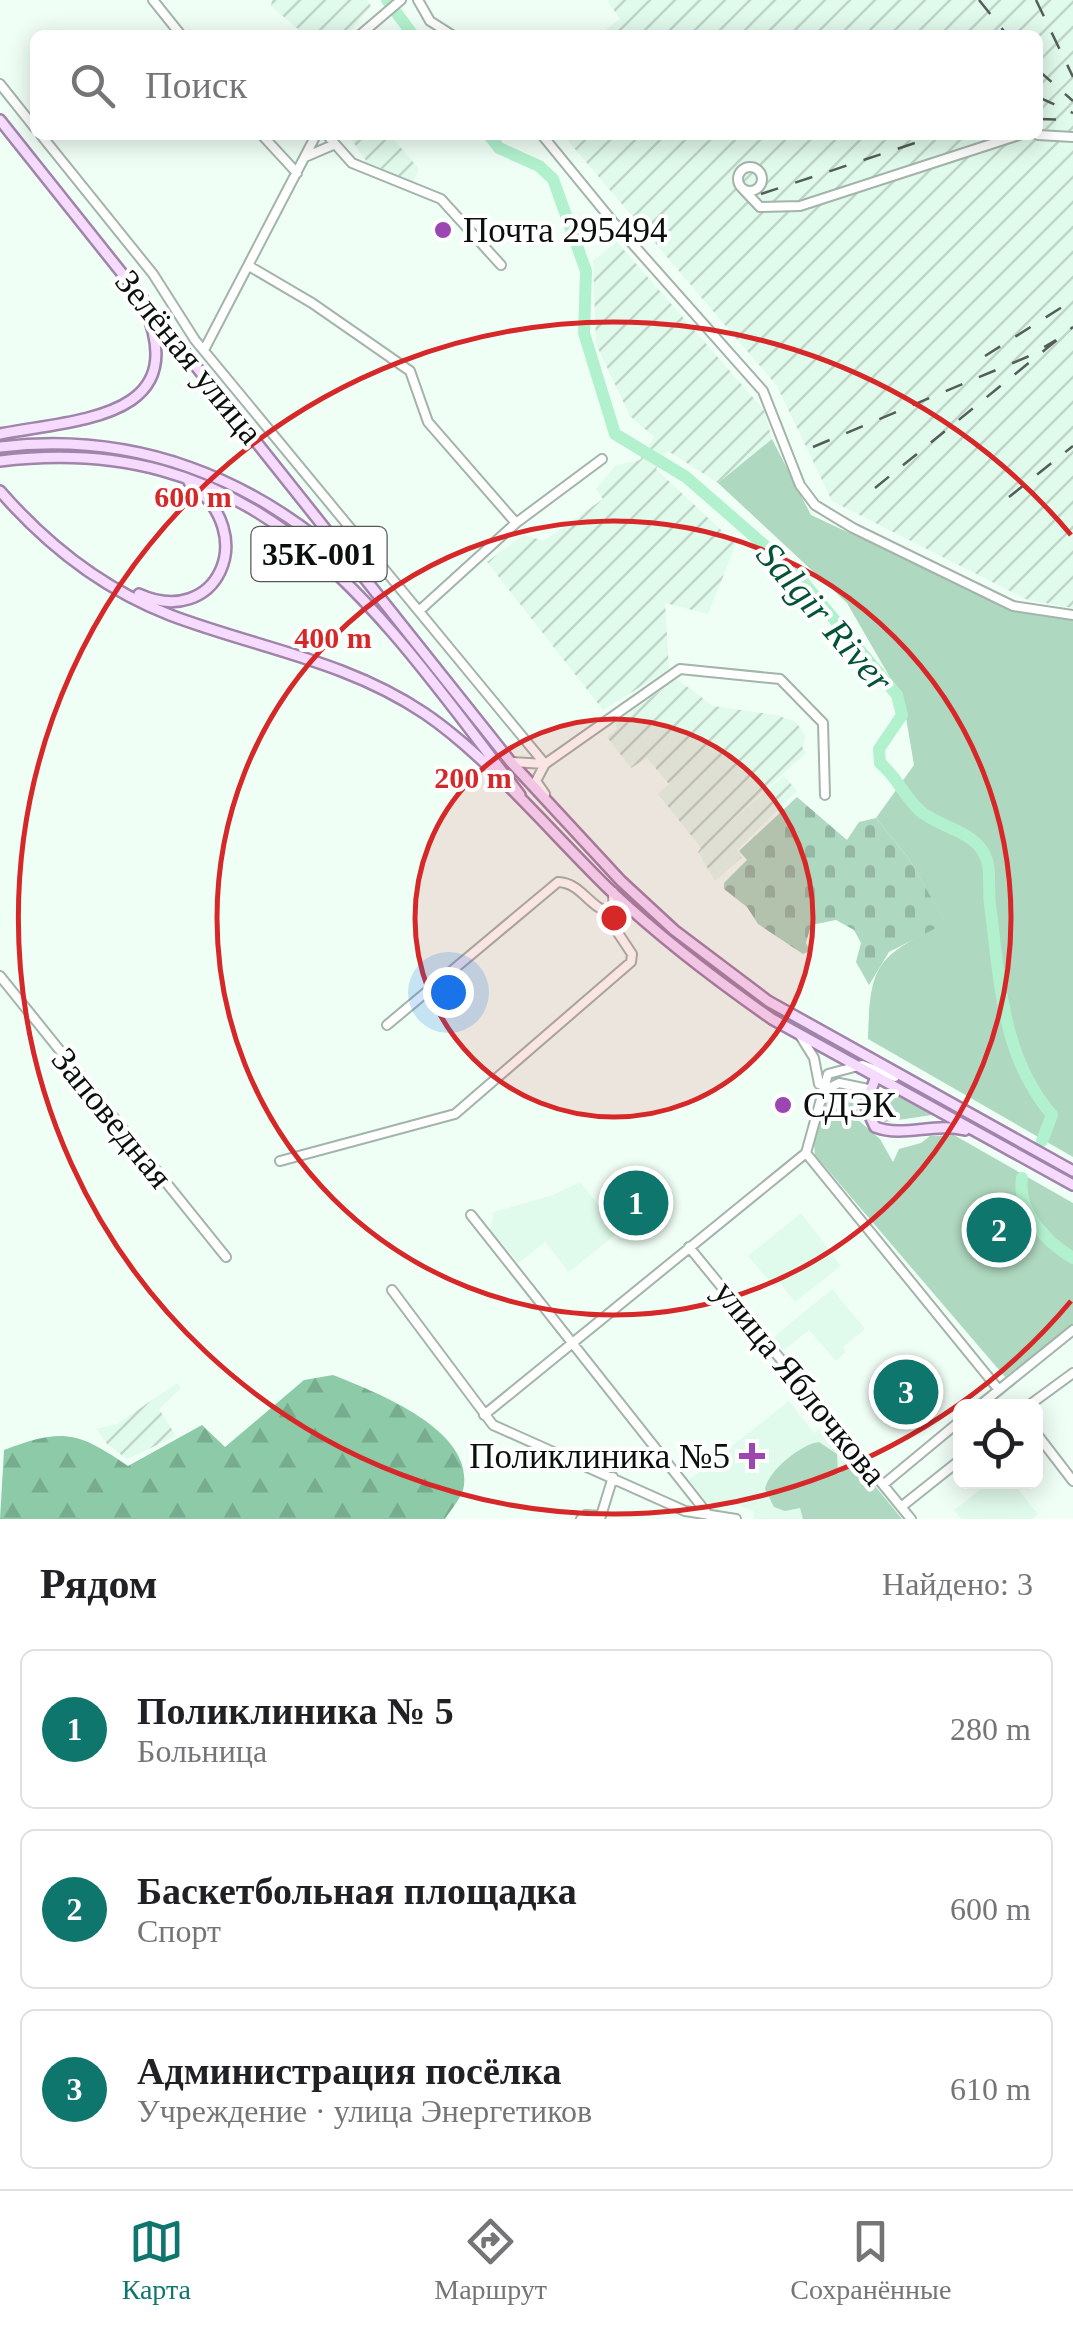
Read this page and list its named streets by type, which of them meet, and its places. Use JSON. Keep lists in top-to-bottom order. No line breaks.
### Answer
{"streets":{"main road":["Зелёная улица","35К-001"],"street":["Заповедная","улица Яблочкова"]},"crossings":[["Зелёная улица","35К-001"]],"water":["Salgir River"],"places":{"other":["Почта 295494","СДЭК"],"health":["Поликлиника №5"]},"page":{"search":"Поиск","pins":["1","2","3"],"heading":["Рядом","Найдено: 3"],"list":[{"mark":"1","name":"Поликлиника № 5","note":"Больница","value":"280 m"},{"mark":"2","name":"Баскетбольная площадка","note":"Спорт","value":"600 m"},{"mark":"3","name":"Администрация посёлка","note":"Учреждение · улица Энергетиков","value":"610 m"}],"nav":["Карта","Маршрут","Сохранённые"]},"rings":["600 m","400 m","200 m"]}
